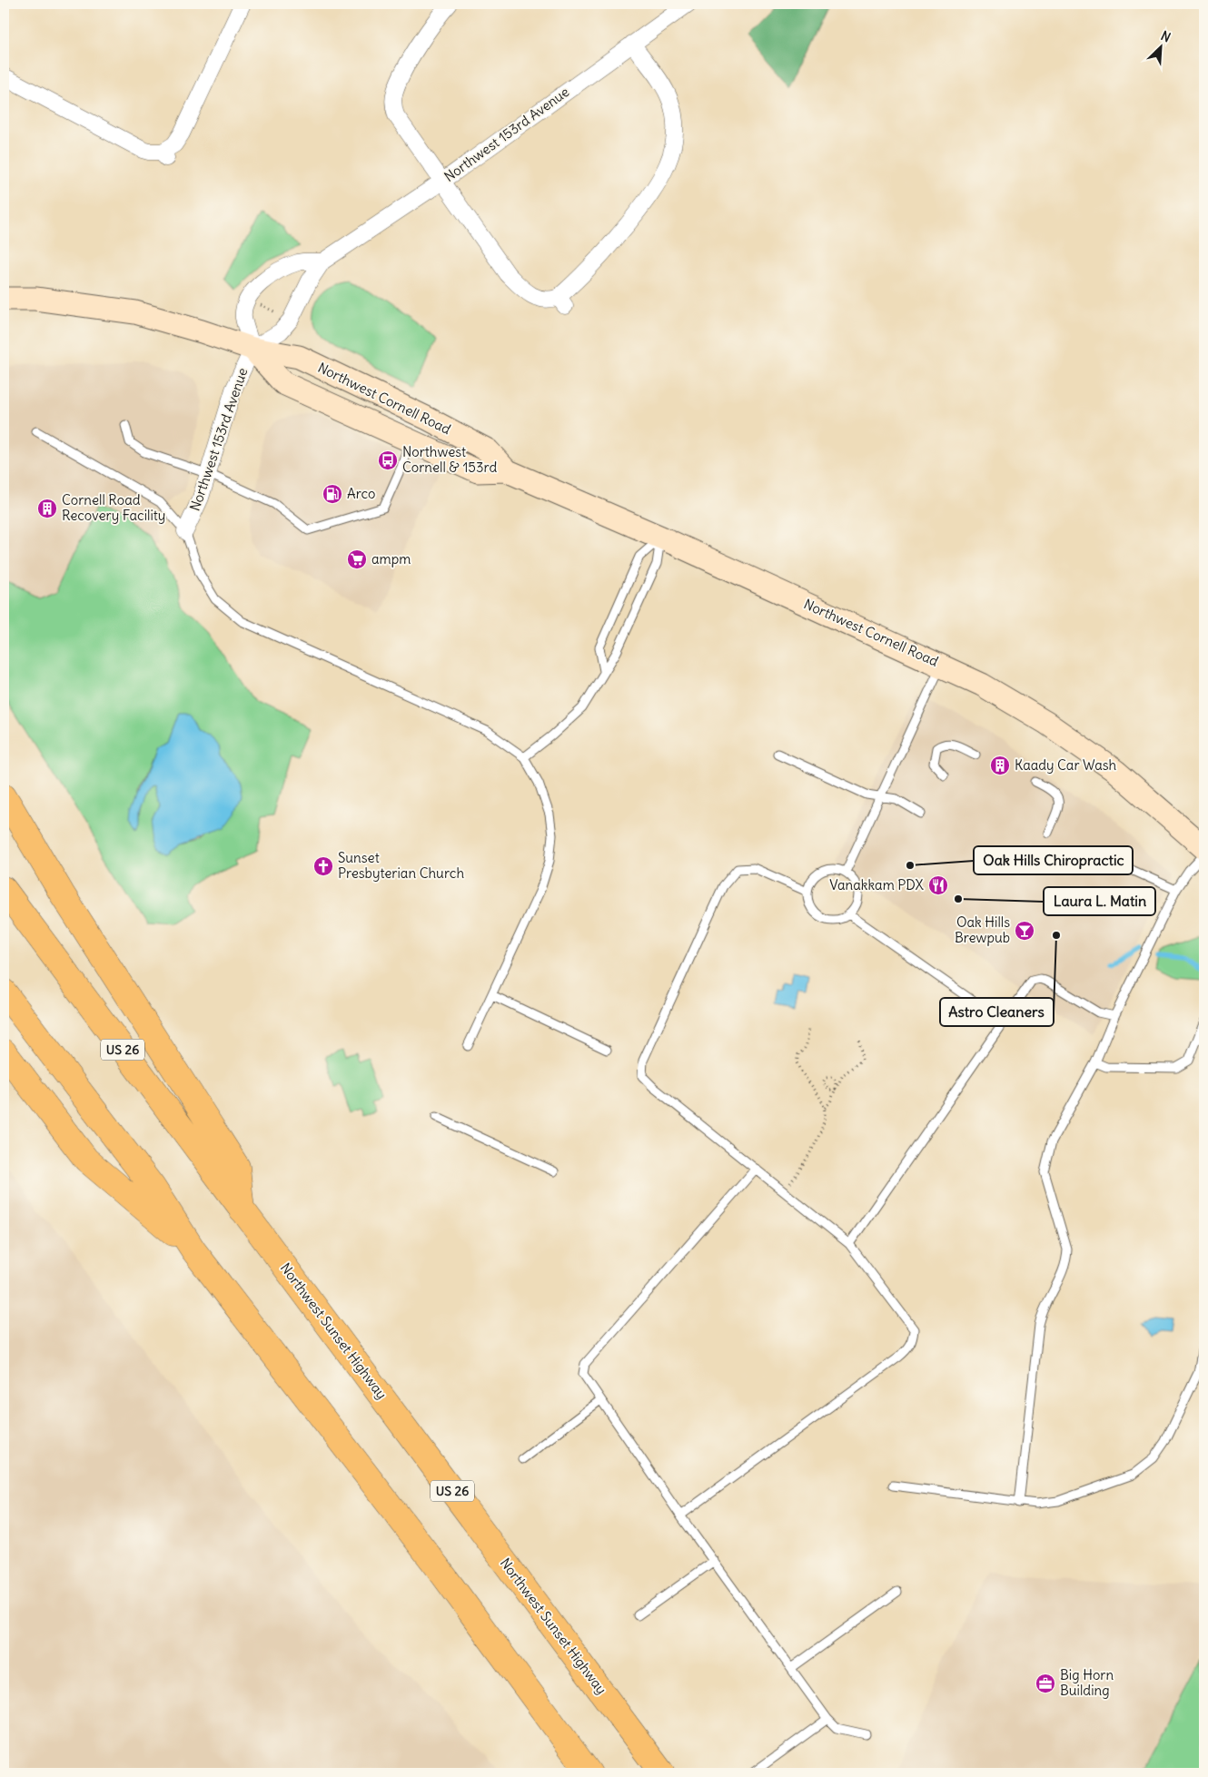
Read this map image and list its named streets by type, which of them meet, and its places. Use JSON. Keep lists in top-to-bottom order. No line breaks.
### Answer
{"streets":{"highway":["US 26","Northwest Sunset Highway"],"main road":["Northwest Cornell Road"],"street":["Northwest 153rd Avenue"]},"crossings":[["Northwest 153rd Avenue","Northwest Cornell Road"]],"places":{"bus stop":["Northwest Cornell & 153rd"],"fuel station":["Arco"],"building":["Cornell Road Recovery Facility","Kaady Car Wash"],"supermarket":["ampm"],"other":["Oak Hills Chiropractic","Laura L. Matin","Astro Cleaners"],"church":["Sunset Presbyterian Church"],"restaurant":["Vanakkam PDX"],"bar":["Oak Hills Brewpub"],"office":["Big Horn Building"]},"north":"top right"}
